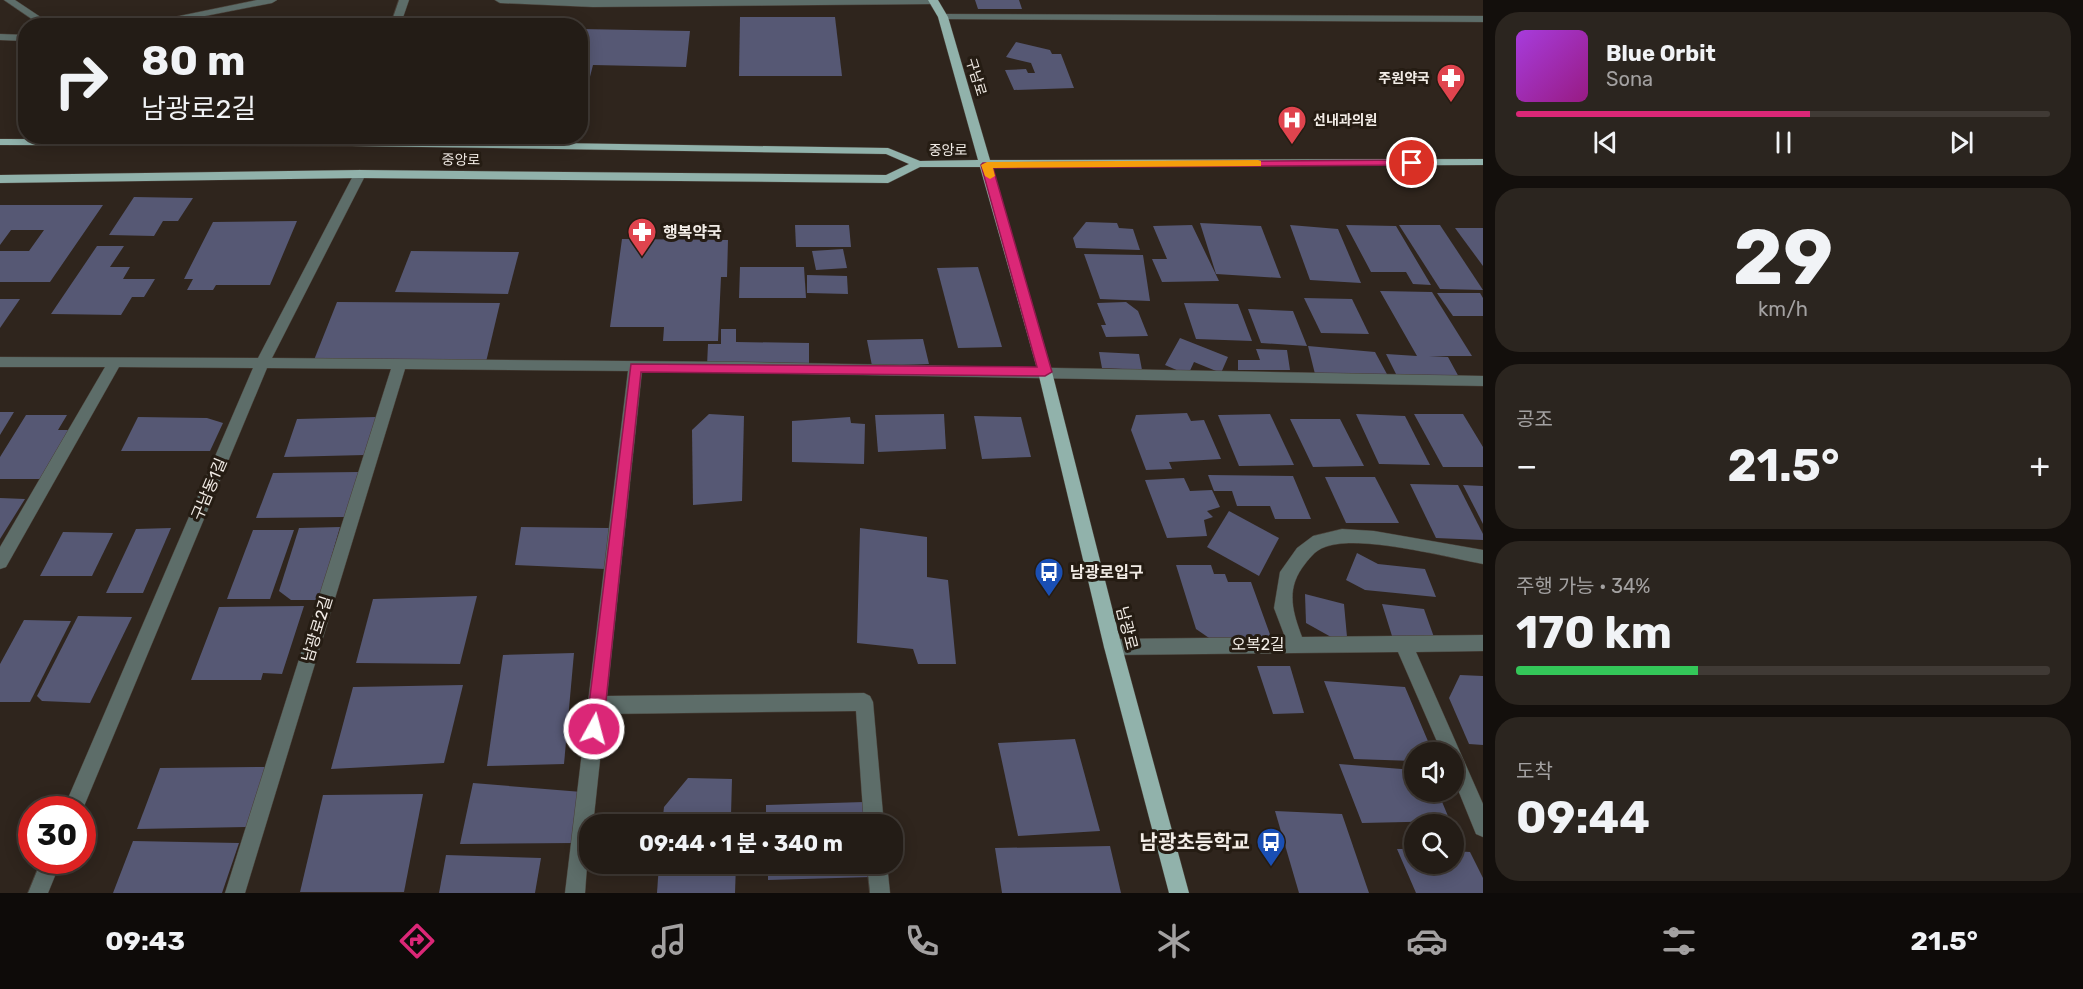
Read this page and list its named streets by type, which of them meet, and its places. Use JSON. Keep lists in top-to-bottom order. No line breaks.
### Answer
{"streets":{"main road":["구남로","중앙로","남광로"],"street":["구남동1길","남광로2길","오복2길"]},"crossings":[["구남로","중앙로"],["구남로","남광로"],["중앙로","구남동1길"],["중앙로","남광로"],["남광로","오복2길"]],"places":{"pharmacy":["주원약국","행복약국"],"hospital":["선내과의원"],"bus stop":["남광로입구","남광초등학교"]},"page":{"turn":["80 m","남광로2길"],"song":["Blue Orbit","Sona"],"tile":[["29","km/h"],"공조",["주행 가능 · 34%","170 km"],["도착","09:44"]],"heat":["−","21.5°","+"],"limit":"30","trip":"09:44 · 1 분 · 340 m","tabs":["09:43","21.5°"]}}
